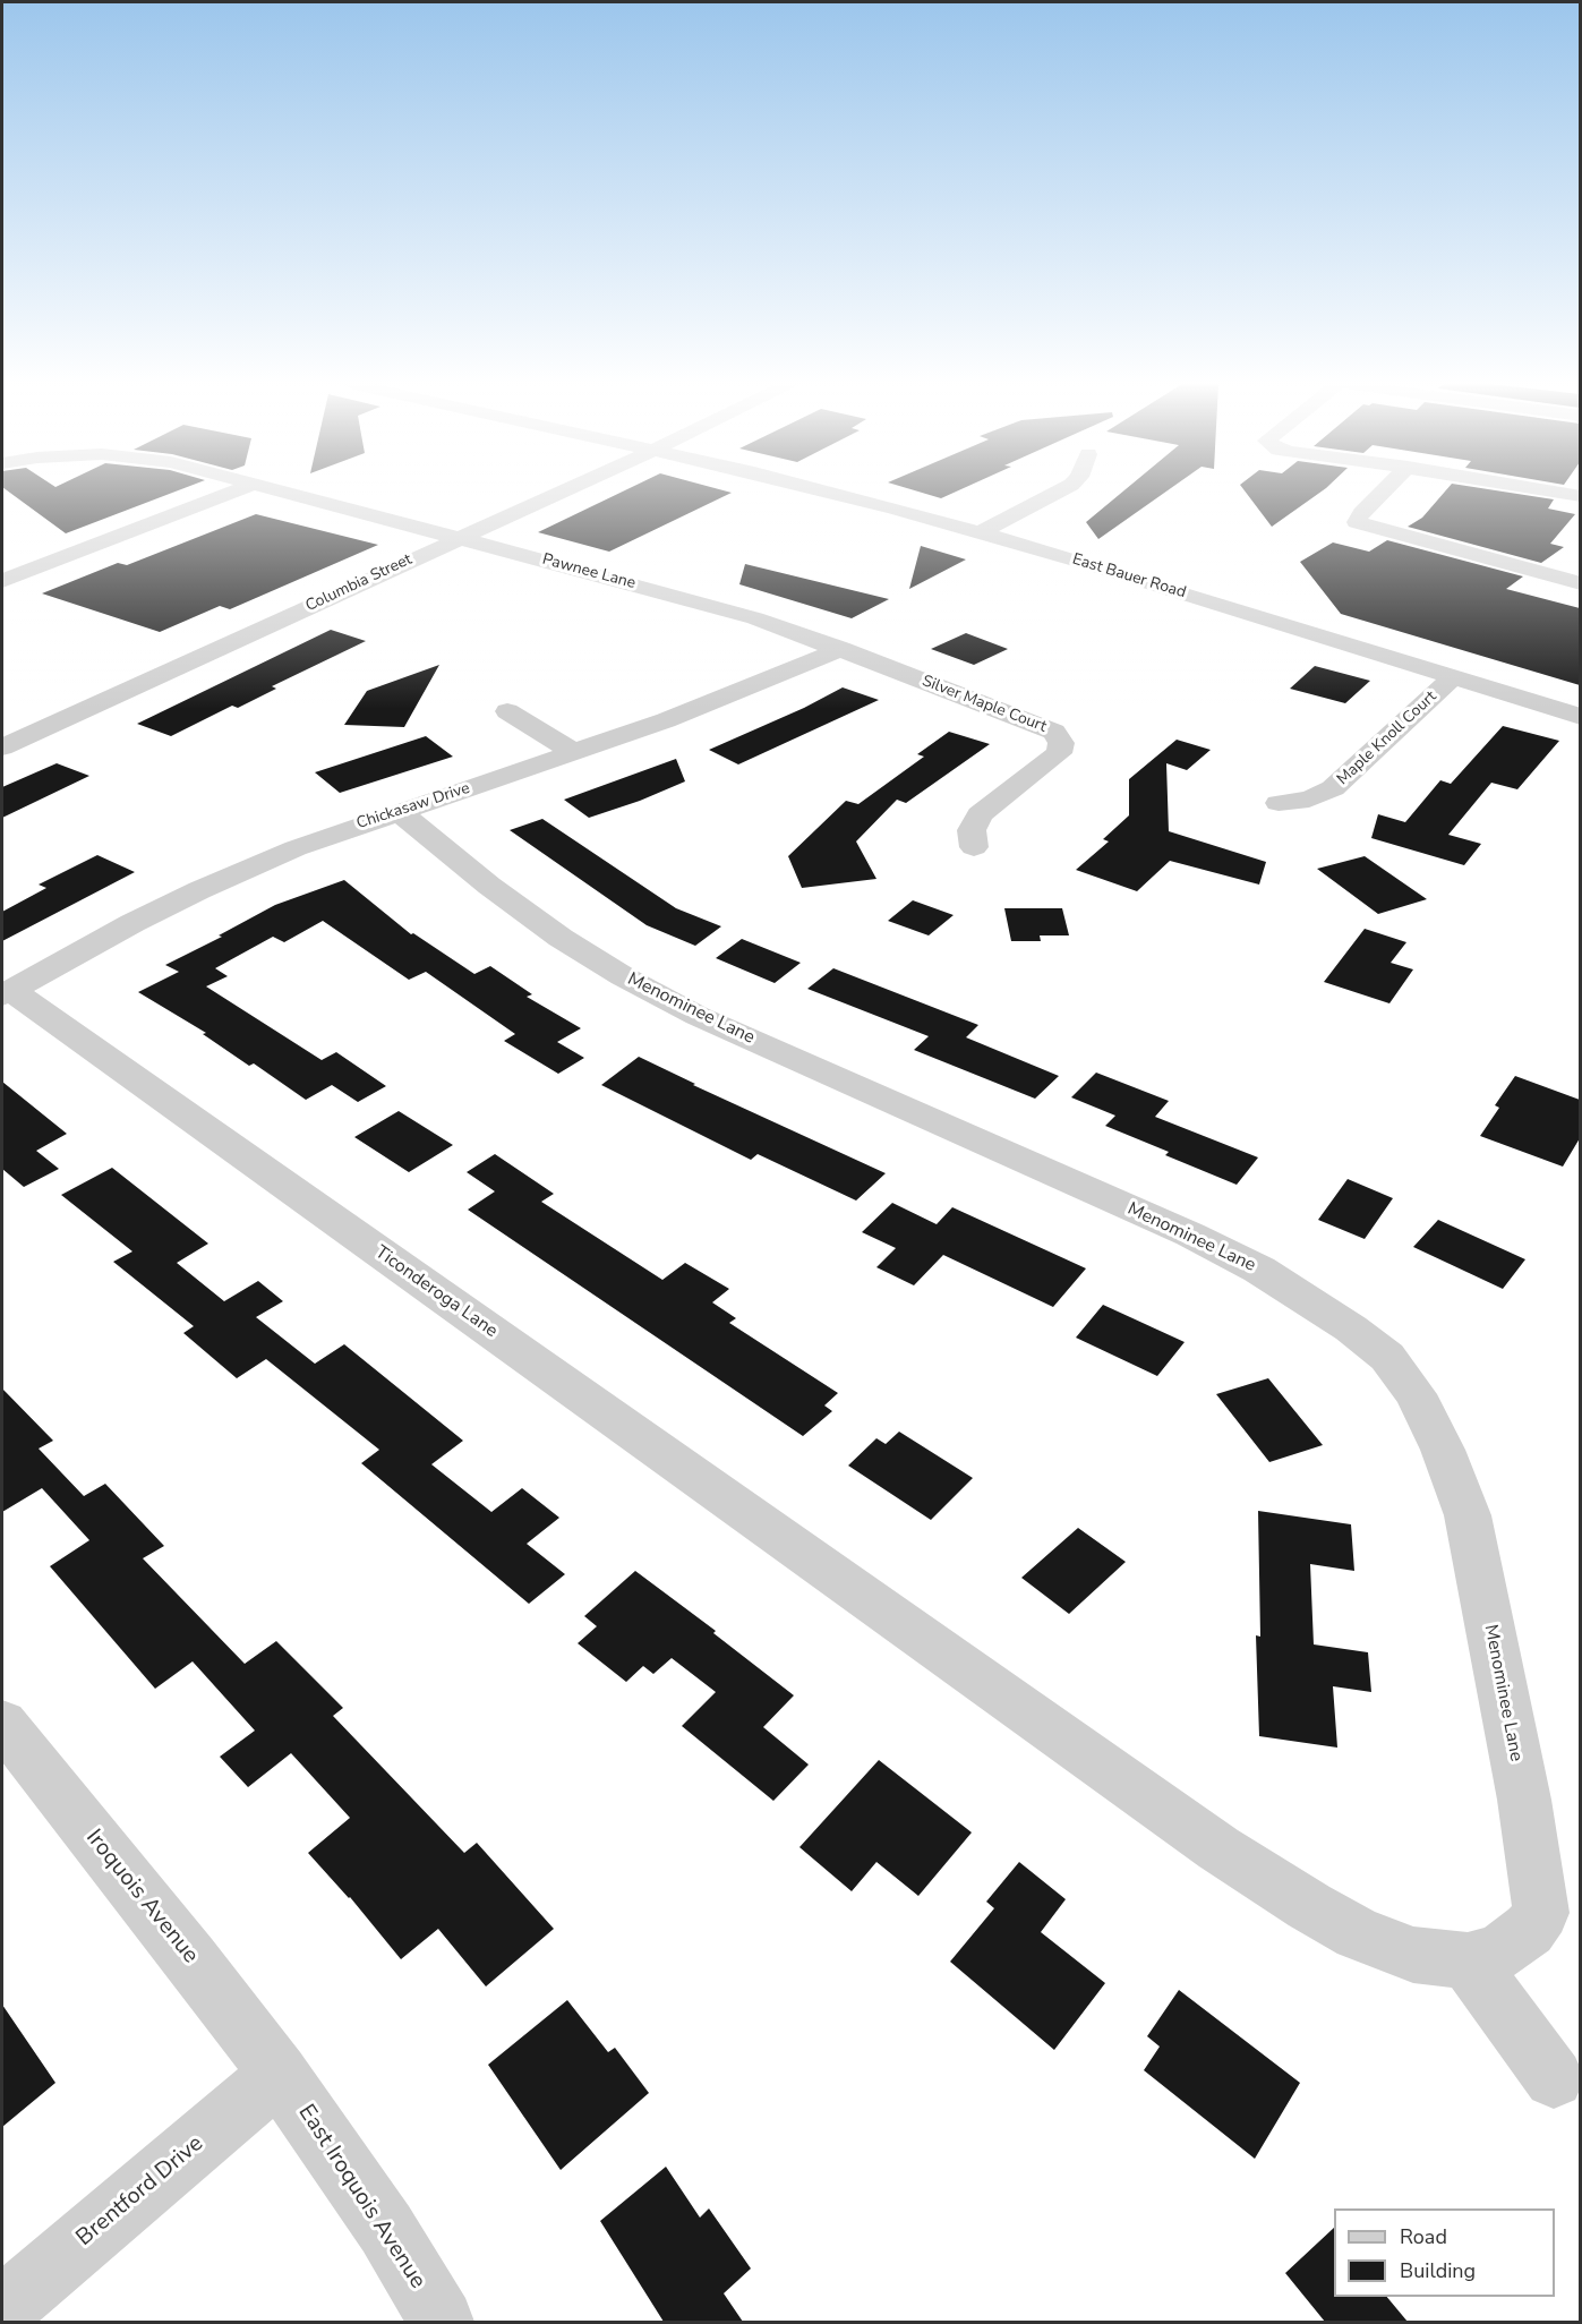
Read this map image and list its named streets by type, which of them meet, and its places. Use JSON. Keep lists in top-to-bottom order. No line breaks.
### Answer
{"streets":{"street":["Pawnee Lane","East Bauer Road","Columbia Street","Silver Maple Court","Maple Knoll Court","Chickasaw Drive","Menominee Lane","Ticonderoga Lane","Iroquois Avenue","Brentford Drive","East Iroquois Avenue"]},"crossings":[["Pawnee Lane","Columbia Street"],["Pawnee Lane","Silver Maple Court"],["Pawnee Lane","Chickasaw Drive"],["East Bauer Road","Maple Knoll Court"],["Silver Maple Court","Chickasaw Drive"],["Chickasaw Drive","Menominee Lane"],["Chickasaw Drive","Ticonderoga Lane"],["Menominee Lane","Ticonderoga Lane"],["Iroquois Avenue","Brentford Drive"],["Iroquois Avenue","East Iroquois Avenue"],["Brentford Drive","East Iroquois Avenue"]],"legend":["Road","Building"]}
